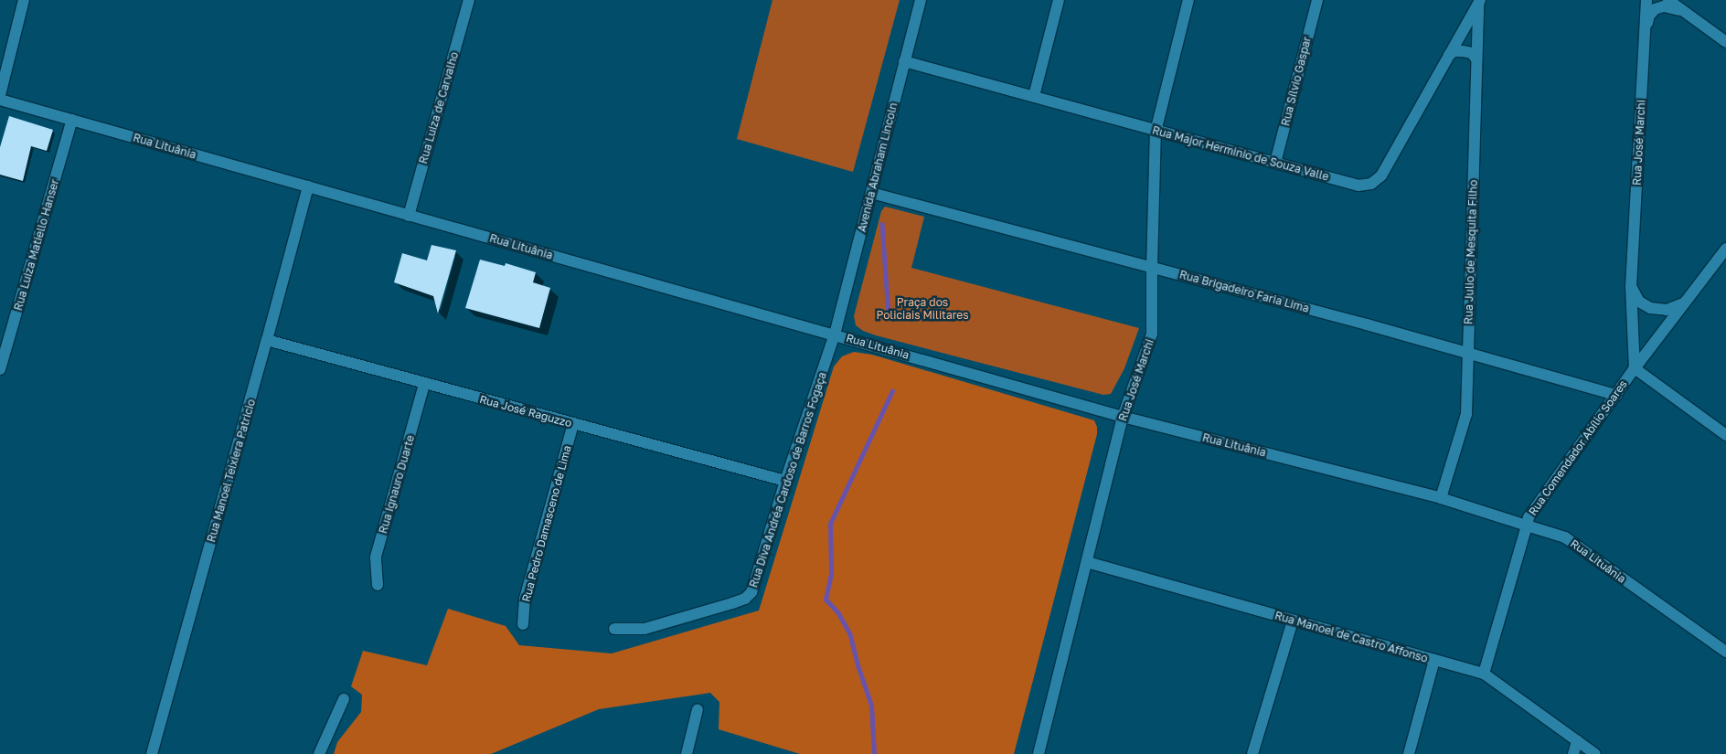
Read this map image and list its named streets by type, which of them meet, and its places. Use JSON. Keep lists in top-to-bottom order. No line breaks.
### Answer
{"streets":{"street":["Rua Sílvio Gaspar","Rua Luiza de Carvalho","Rua José Marchi","Rua Lituânia","Rua Major Herminio de Souza Valle","Avenida Abraham Lincoln","Rua Luiza Matiello Hanser","Rua Julio de Mesquita Filho","Rua Brigadeiro Faria Lima","Rua José Raguzzo","Rua Comendador Abílio Soares","Rua Manoel Teixiera Patricio","Rua Diva Andréa Cardoso de Barros Fogaça","Rua Ignauro Duarte","Rua Pedro Damasceno de Lima","Rua Manoel de Castro Affonso"]},"crossings":[["Rua Sílvio Gaspar","Rua Major Herminio de Souza Valle"],["Rua Luiza de Carvalho","Rua Lituânia"],["Rua José Marchi","Rua Lituânia"],["Rua José Marchi","Rua Major Herminio de Souza Valle"],["Rua José Marchi","Rua Brigadeiro Faria Lima"],["Rua José Marchi","Rua Comendador Abílio Soares"],["Rua José Marchi","Rua Manoel de Castro Affonso"],["Rua Lituânia","Avenida Abraham Lincoln"],["Rua Lituânia","Rua Luiza Matiello Hanser"],["Rua Lituânia","Rua Julio de Mesquita Filho"],["Rua Lituânia","Rua Comendador Abílio Soares"],["Rua Lituânia","Rua Manoel Teixiera Patricio"],["Rua Lituânia","Rua Diva Andréa Cardoso de Barros Fogaça"],["Rua Major Herminio de Souza Valle","Avenida Abraham Lincoln"],["Rua Major Herminio de Souza Valle","Rua Julio de Mesquita Filho"],["Avenida Abraham Lincoln","Rua Brigadeiro Faria Lima"],["Avenida Abraham Lincoln","Rua Diva Andréa Cardoso de Barros Fogaça"],["Rua Julio de Mesquita Filho","Rua Brigadeiro Faria Lima"],["Rua Brigadeiro Faria Lima","Rua Comendador Abílio Soares"],["Rua José Raguzzo","Rua Manoel Teixiera Patricio"],["Rua José Raguzzo","Rua Diva Andréa Cardoso de Barros Fogaça"],["Rua José Raguzzo","Rua Ignauro Duarte"],["Rua José Raguzzo","Rua Pedro Damasceno de Lima"],["Rua Comendador Abílio Soares","Rua Manoel de Castro Affonso"]],"parks":["Praça dos Policiais Militares"]}
